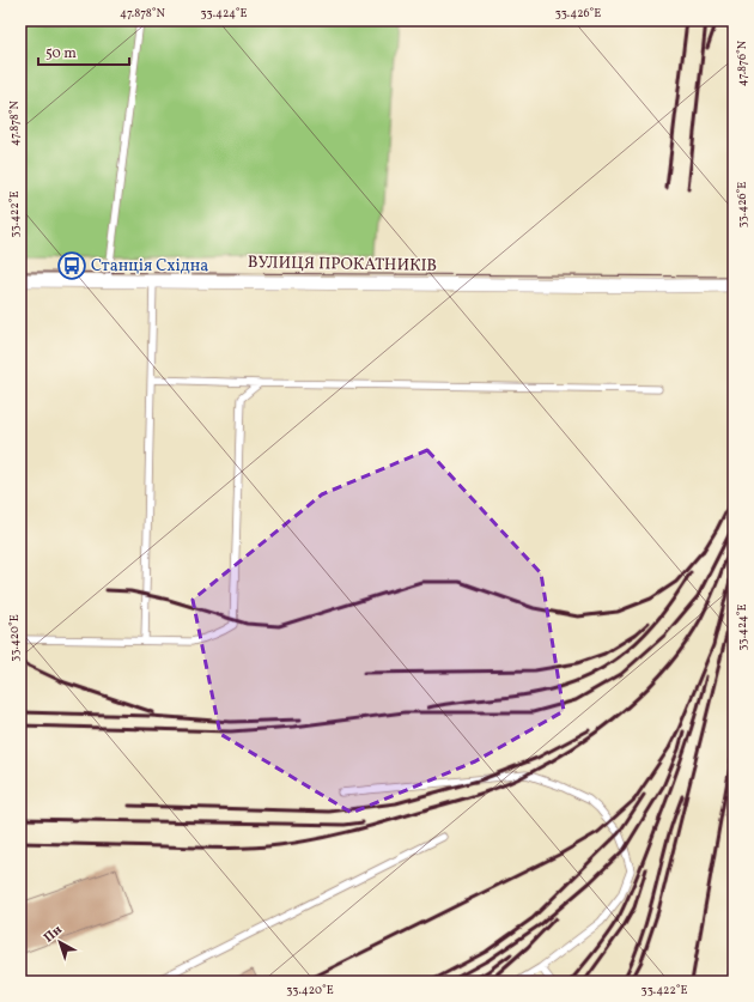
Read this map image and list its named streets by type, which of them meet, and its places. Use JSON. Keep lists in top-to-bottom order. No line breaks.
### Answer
{"streets":{"street":["ВУЛИЦЯ ПРОКАТНИКІВ"]},"places":{"bus stop":["Станція Східна"]},"scale_bar":"50 m","north":"top left","coordinates":["47.878°N","33.424°E","33.426°E","47.876°N","33.422°E","33.420°E"]}
